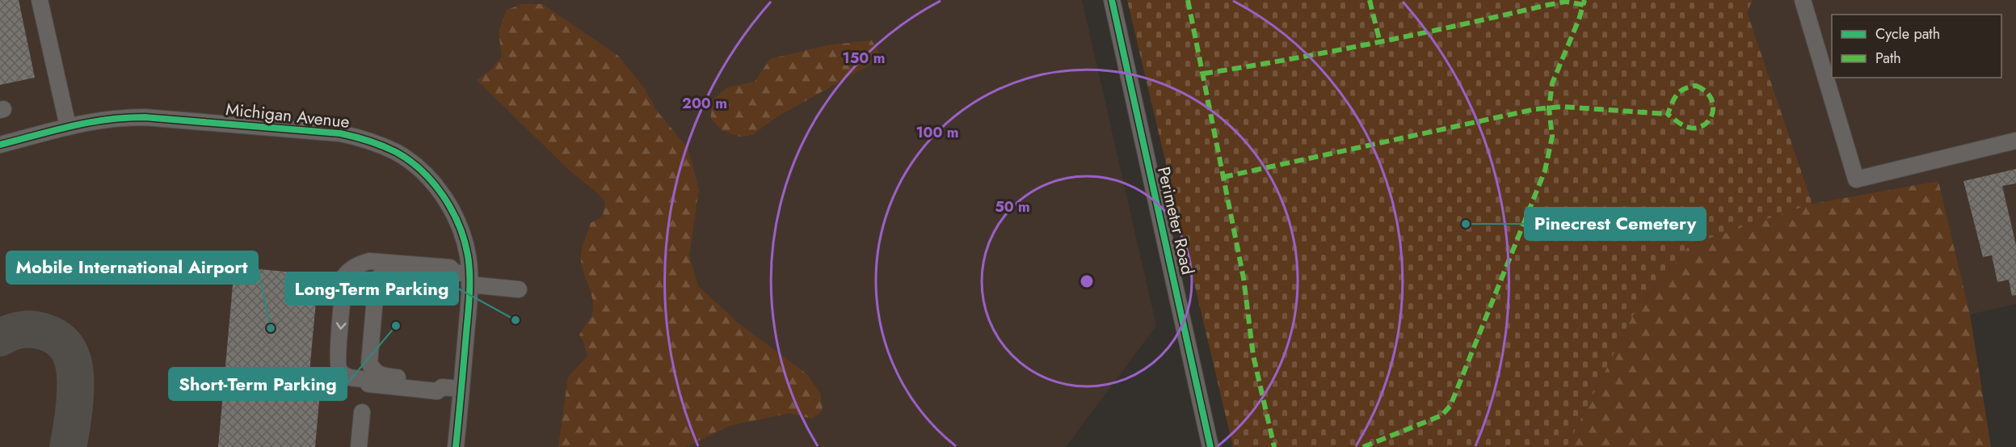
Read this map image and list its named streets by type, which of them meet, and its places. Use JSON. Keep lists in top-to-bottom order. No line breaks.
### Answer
{"streets":{"street":["Michigan Avenue","Perimeter Road"]},"places":["Pinecrest Cemetery","Long-Term Parking","Short-Term Parking","Mobile International Airport"],"legend":["Cycle path","Path"],"rings":["150 m","200 m","100 m","50 m"]}
